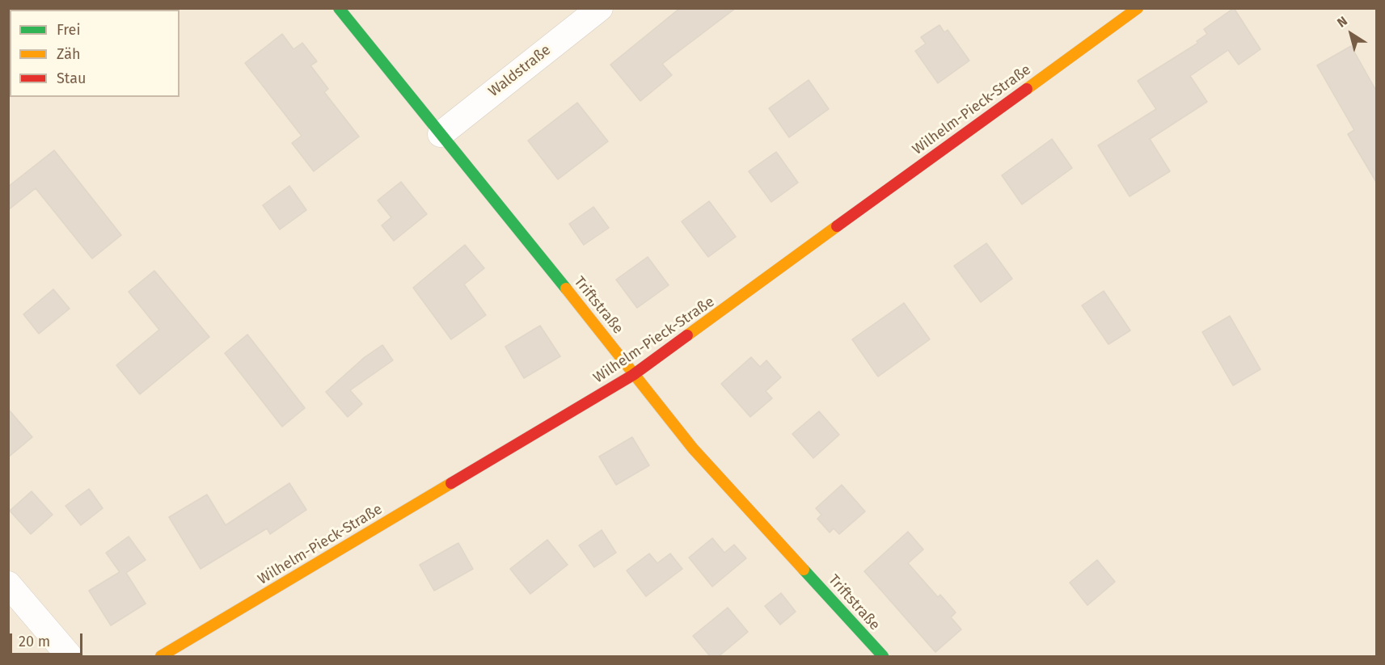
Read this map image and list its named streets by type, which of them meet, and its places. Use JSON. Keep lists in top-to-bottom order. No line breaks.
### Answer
{"streets":{"street":["Waldstraße","Wilhelm-Pieck-Straße","Triftstraße"]},"crossings":[["Waldstraße","Triftstraße"],["Wilhelm-Pieck-Straße","Triftstraße"]],"legend":["Frei","Zäh","Stau"],"scale_bar":"20 m","north":"top left"}
